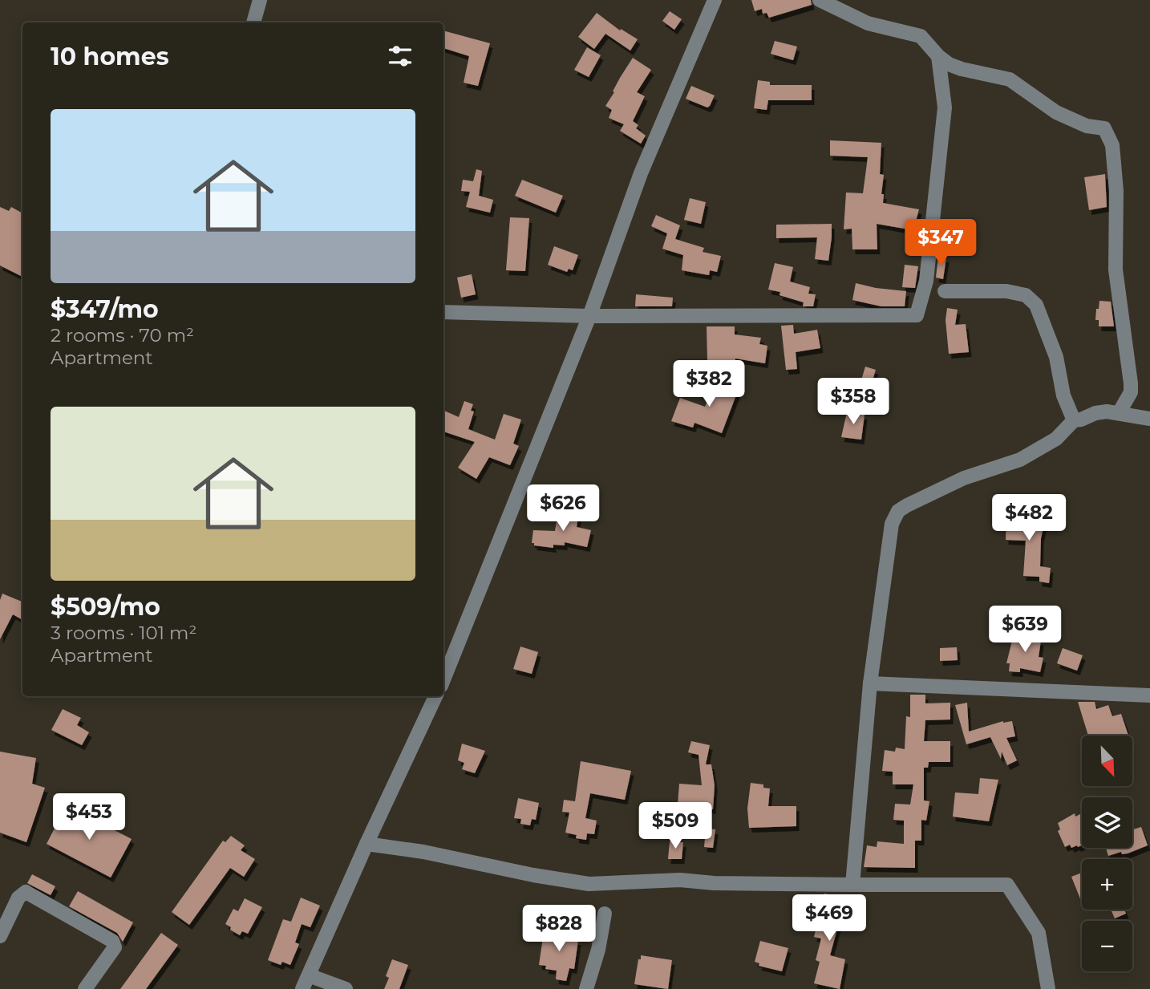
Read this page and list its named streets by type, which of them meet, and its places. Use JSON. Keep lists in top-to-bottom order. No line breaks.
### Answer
{"north":"bottom right","page":{"heading":"10 homes","list":[{"name":"$347/mo","note":"2 rooms · 70 m² · Apartment"},{"name":"$509/mo","note":"3 rooms · 101 m² · Apartment"}],"price":["$347","$382","$358","$626","$482","$639","$453","$509","$469","$828"],"map_buttons":["+","−"]}}
